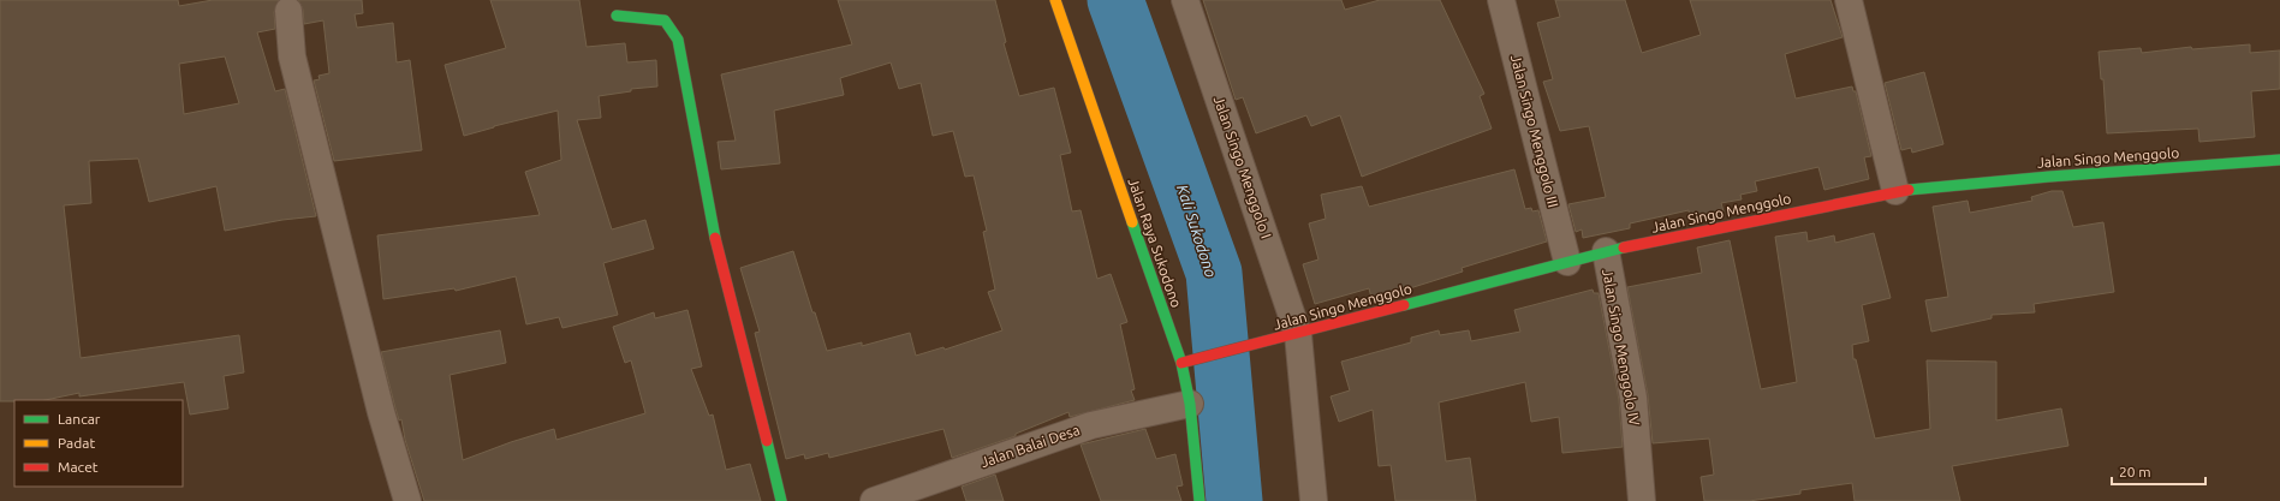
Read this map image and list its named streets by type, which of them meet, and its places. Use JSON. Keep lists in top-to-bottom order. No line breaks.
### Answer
{"streets":{"street":["Jalan Singo Menggolo III","Jalan Singo Menggolo","Jalan Singo Menggolo I","Jalan Raya Sukodono","Jalan Singo Menggolo IV","Jalan Balai Desa"]},"crossings":[["Jalan Singo Menggolo III","Jalan Singo Menggolo"],["Jalan Singo Menggolo","Jalan Singo Menggolo I"],["Jalan Singo Menggolo","Jalan Raya Sukodono"],["Jalan Singo Menggolo","Jalan Singo Menggolo IV"],["Jalan Raya Sukodono","Jalan Balai Desa"]],"water":["Kali Sukodono"],"legend":["Lancar","Padat","Macet"],"scale_bar":"20 m"}
